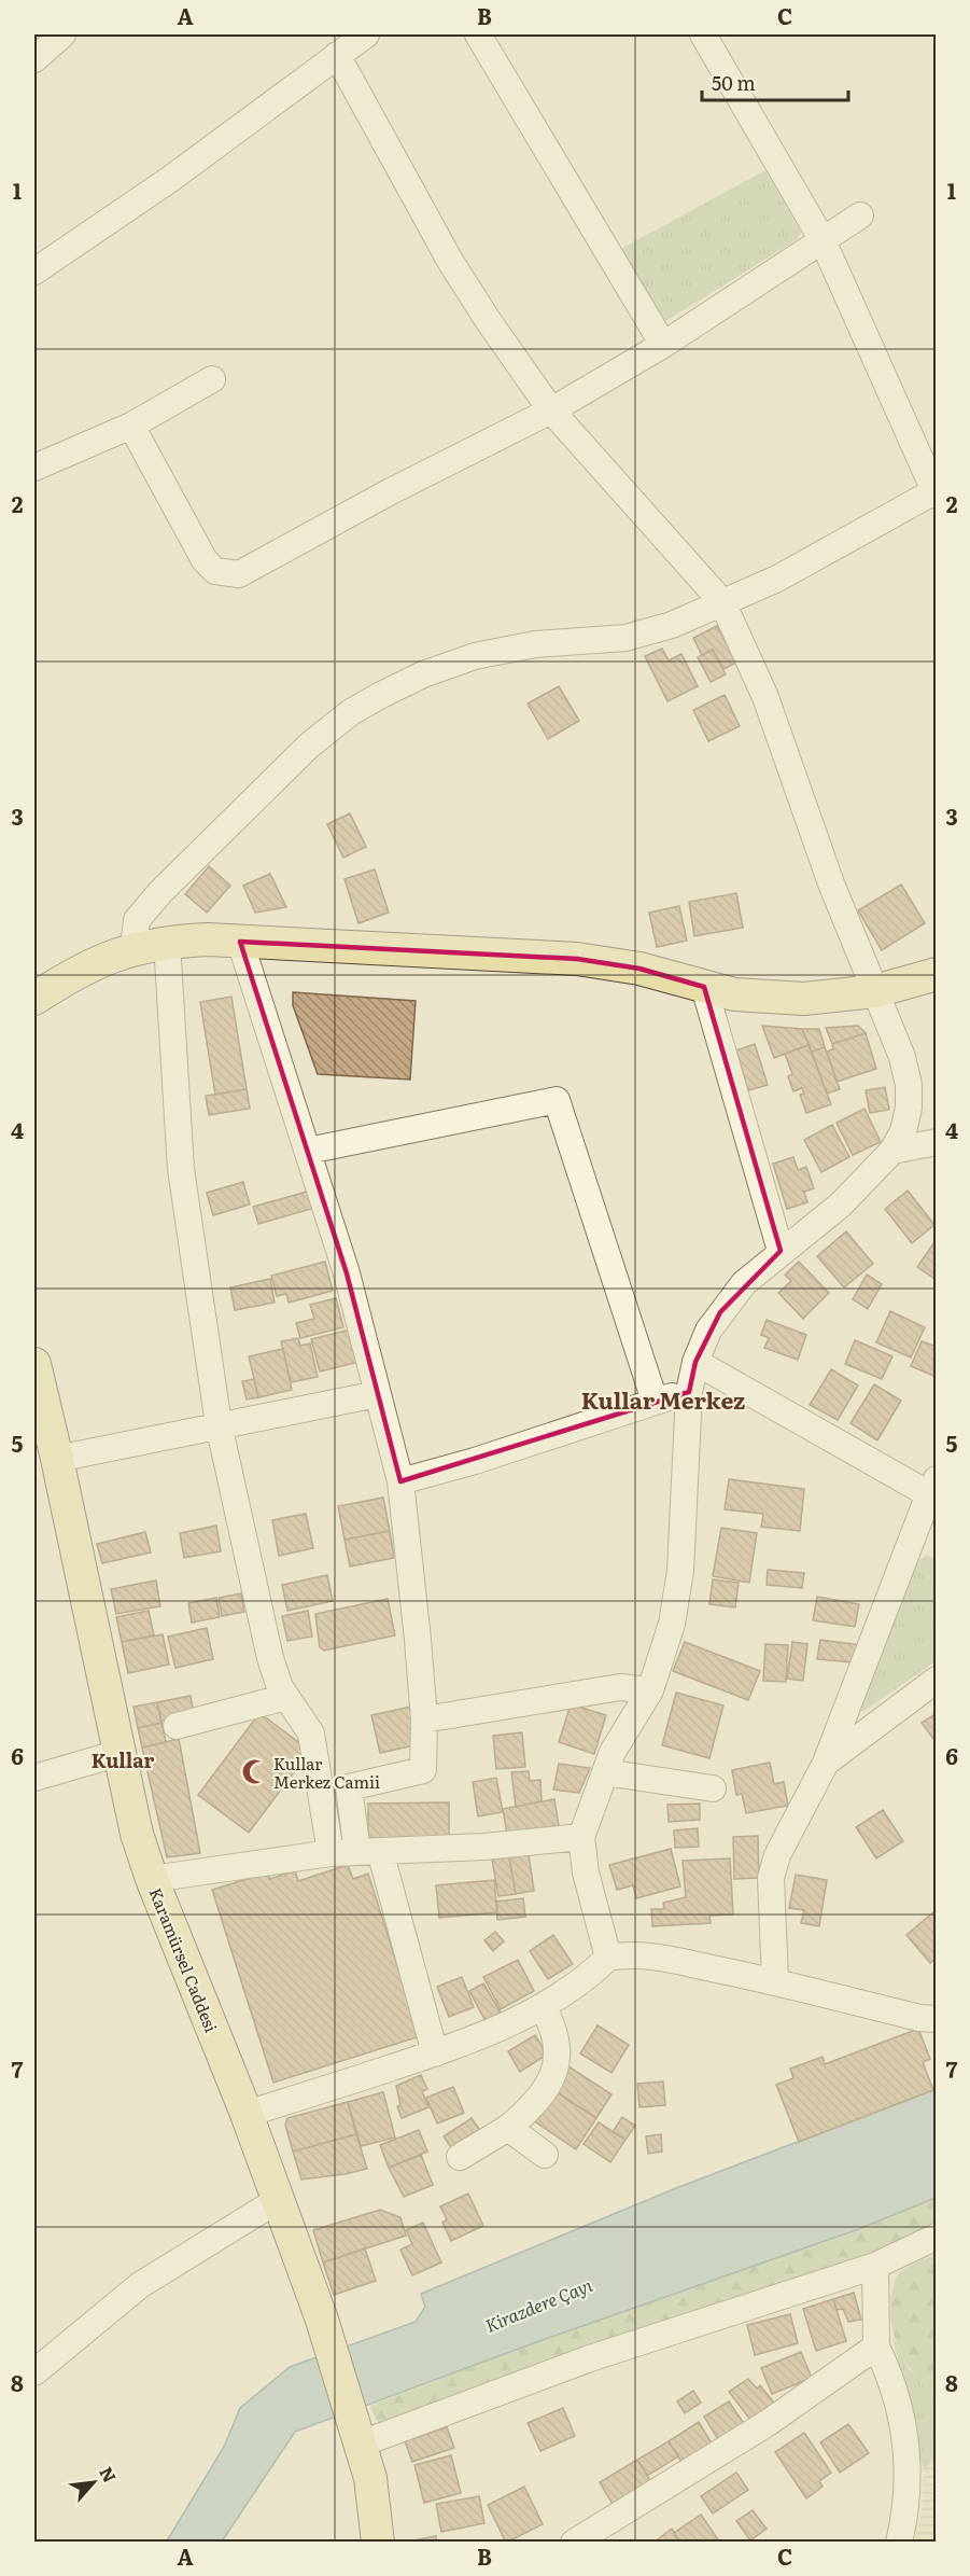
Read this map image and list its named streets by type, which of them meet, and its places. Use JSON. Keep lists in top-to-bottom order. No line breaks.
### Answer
{"streets":{"main road":["Karamürsel Caddesi"]},"districts":["Kullar Merkez","Kullar"],"water":["Kirazdere Çayı"],"places":{"mosque":["Kullar Merkez Camii"]},"scale_bar":"50 m","north":"top right","grid":{"columns":["A","B","C"],"rows":["1","2","3","4","5","6","7","8"]}}
